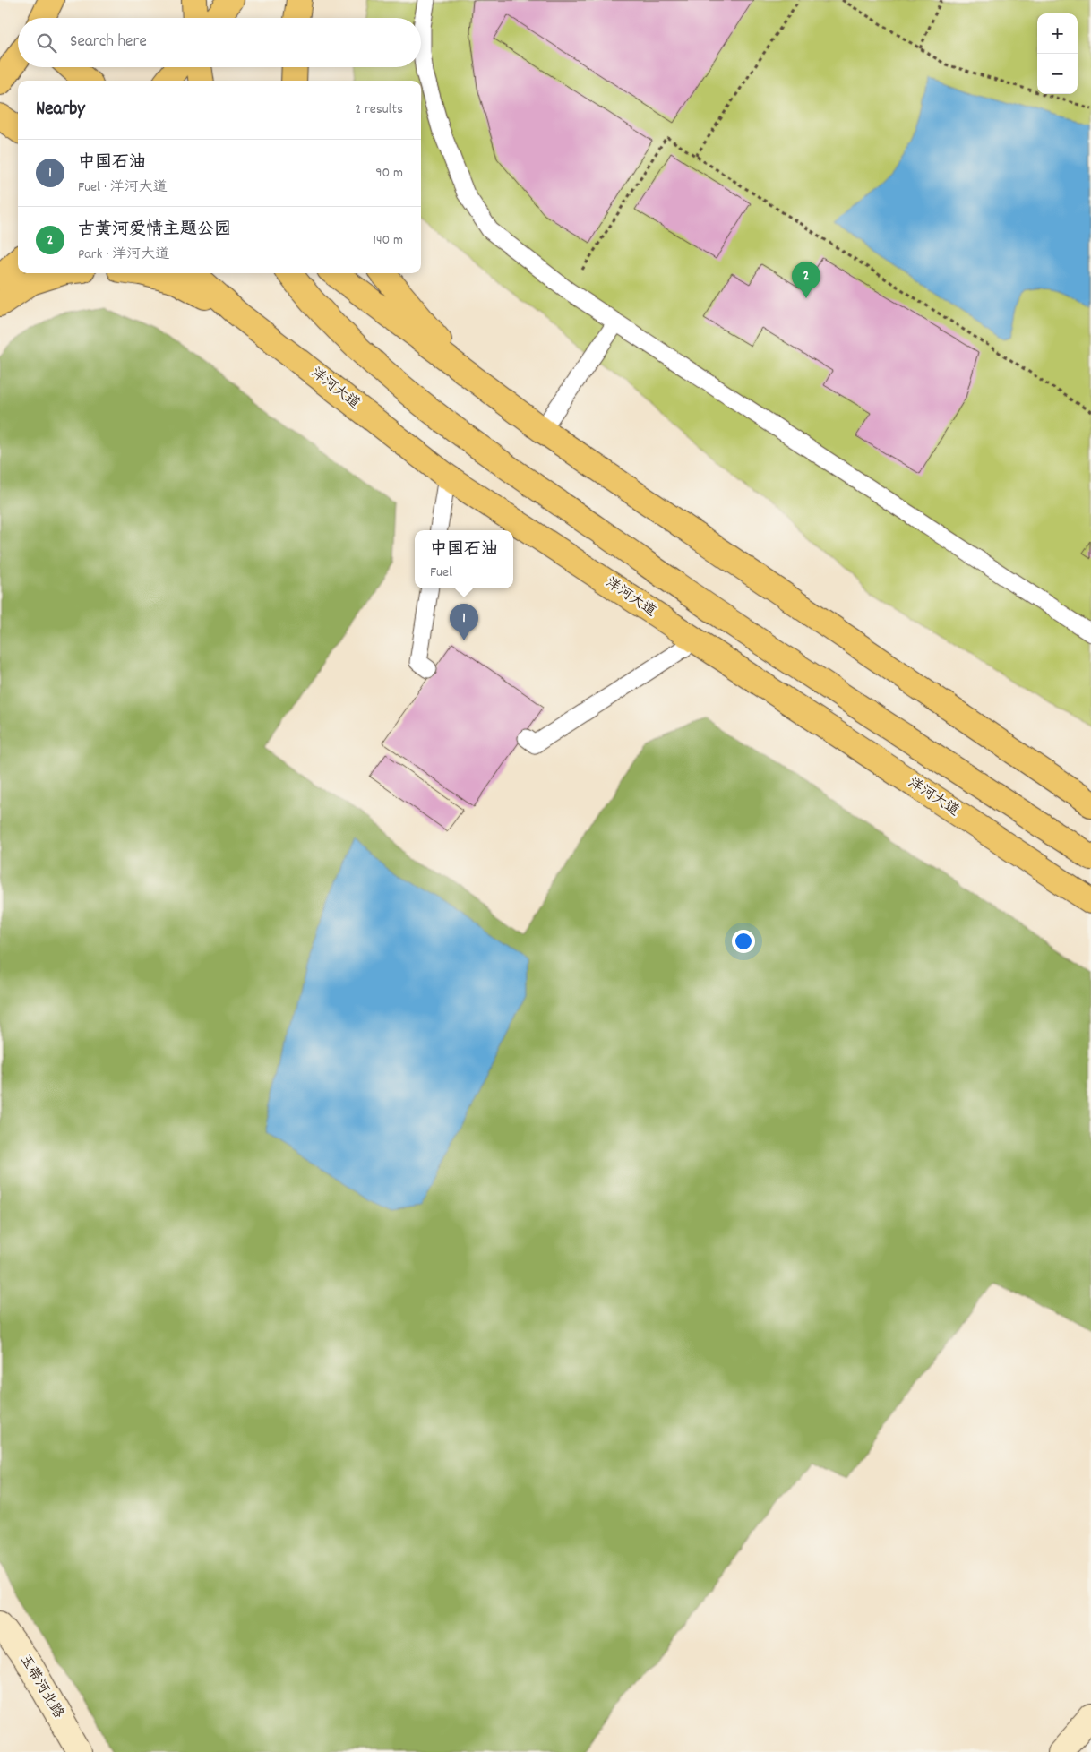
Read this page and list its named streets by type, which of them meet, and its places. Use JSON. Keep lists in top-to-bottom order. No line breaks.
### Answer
{"streets":{"main road":["洋河大道"],"street":["玉带河北路"]},"page":{"map_buttons":["+","−"],"search":"Search here","heading":["Nearby","2 results"],"list":[{"mark":"1","name":"中国石油","note":"Fuel · 洋河大道","value":"90 m"},{"mark":"2","name":"古黄河爱情主题公园","note":"Park · 洋河大道","value":"140 m"}],"pins":["2","1"],"popup":["中国石油","Fuel"]}}
